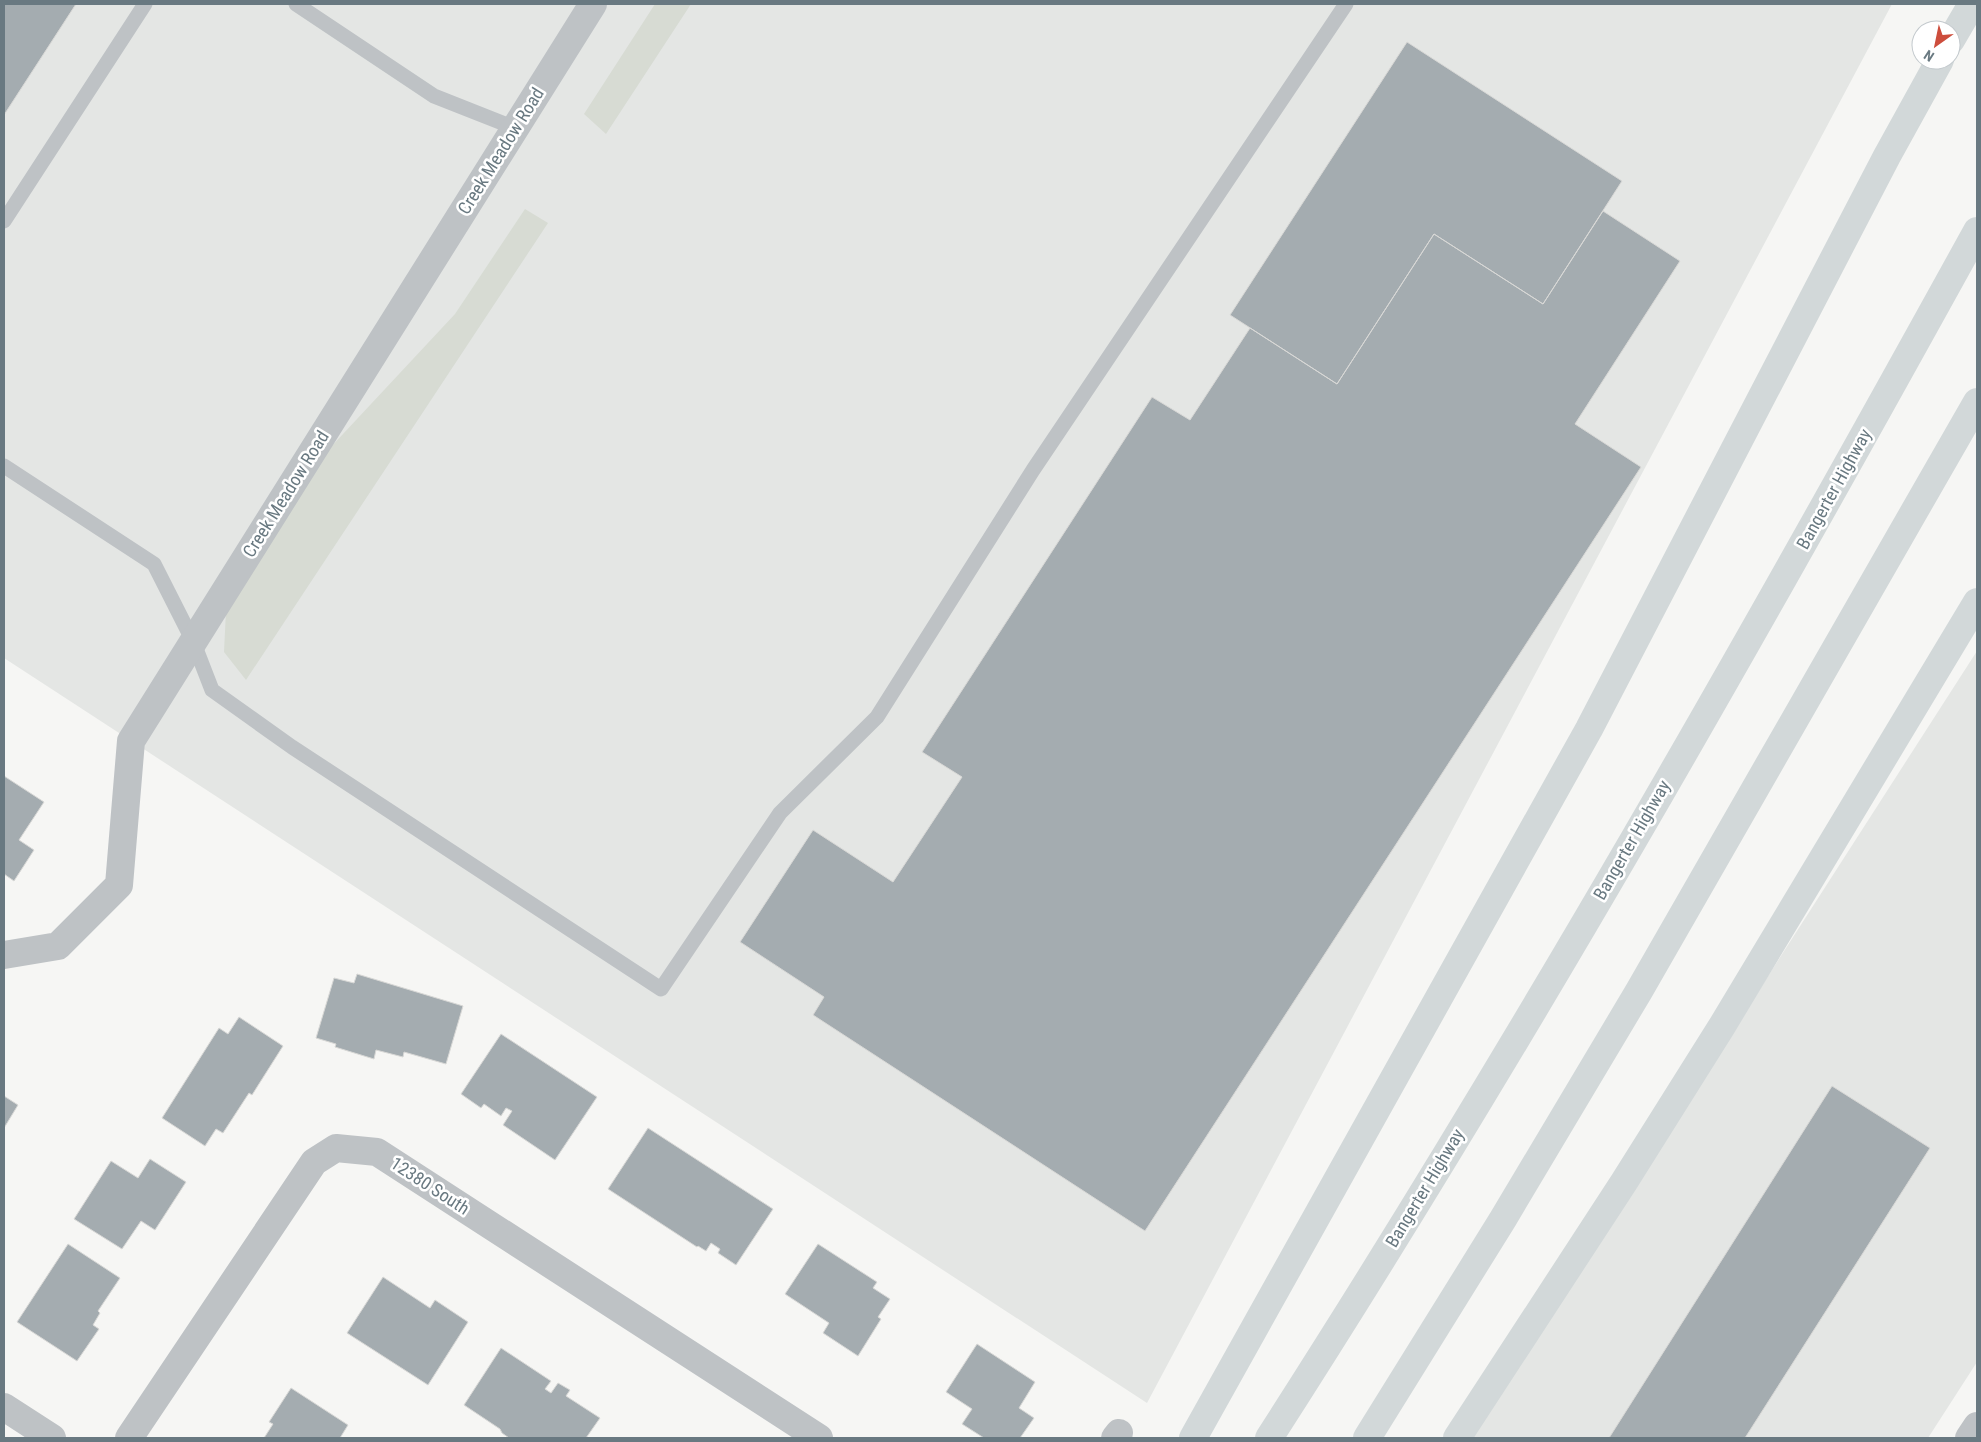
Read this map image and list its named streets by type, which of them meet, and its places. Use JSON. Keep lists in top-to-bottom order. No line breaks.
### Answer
{"streets":{"highway":["Bangerter Highway"],"street":["Creek Meadow Road","12380 South"]},"north":"bottom left"}
